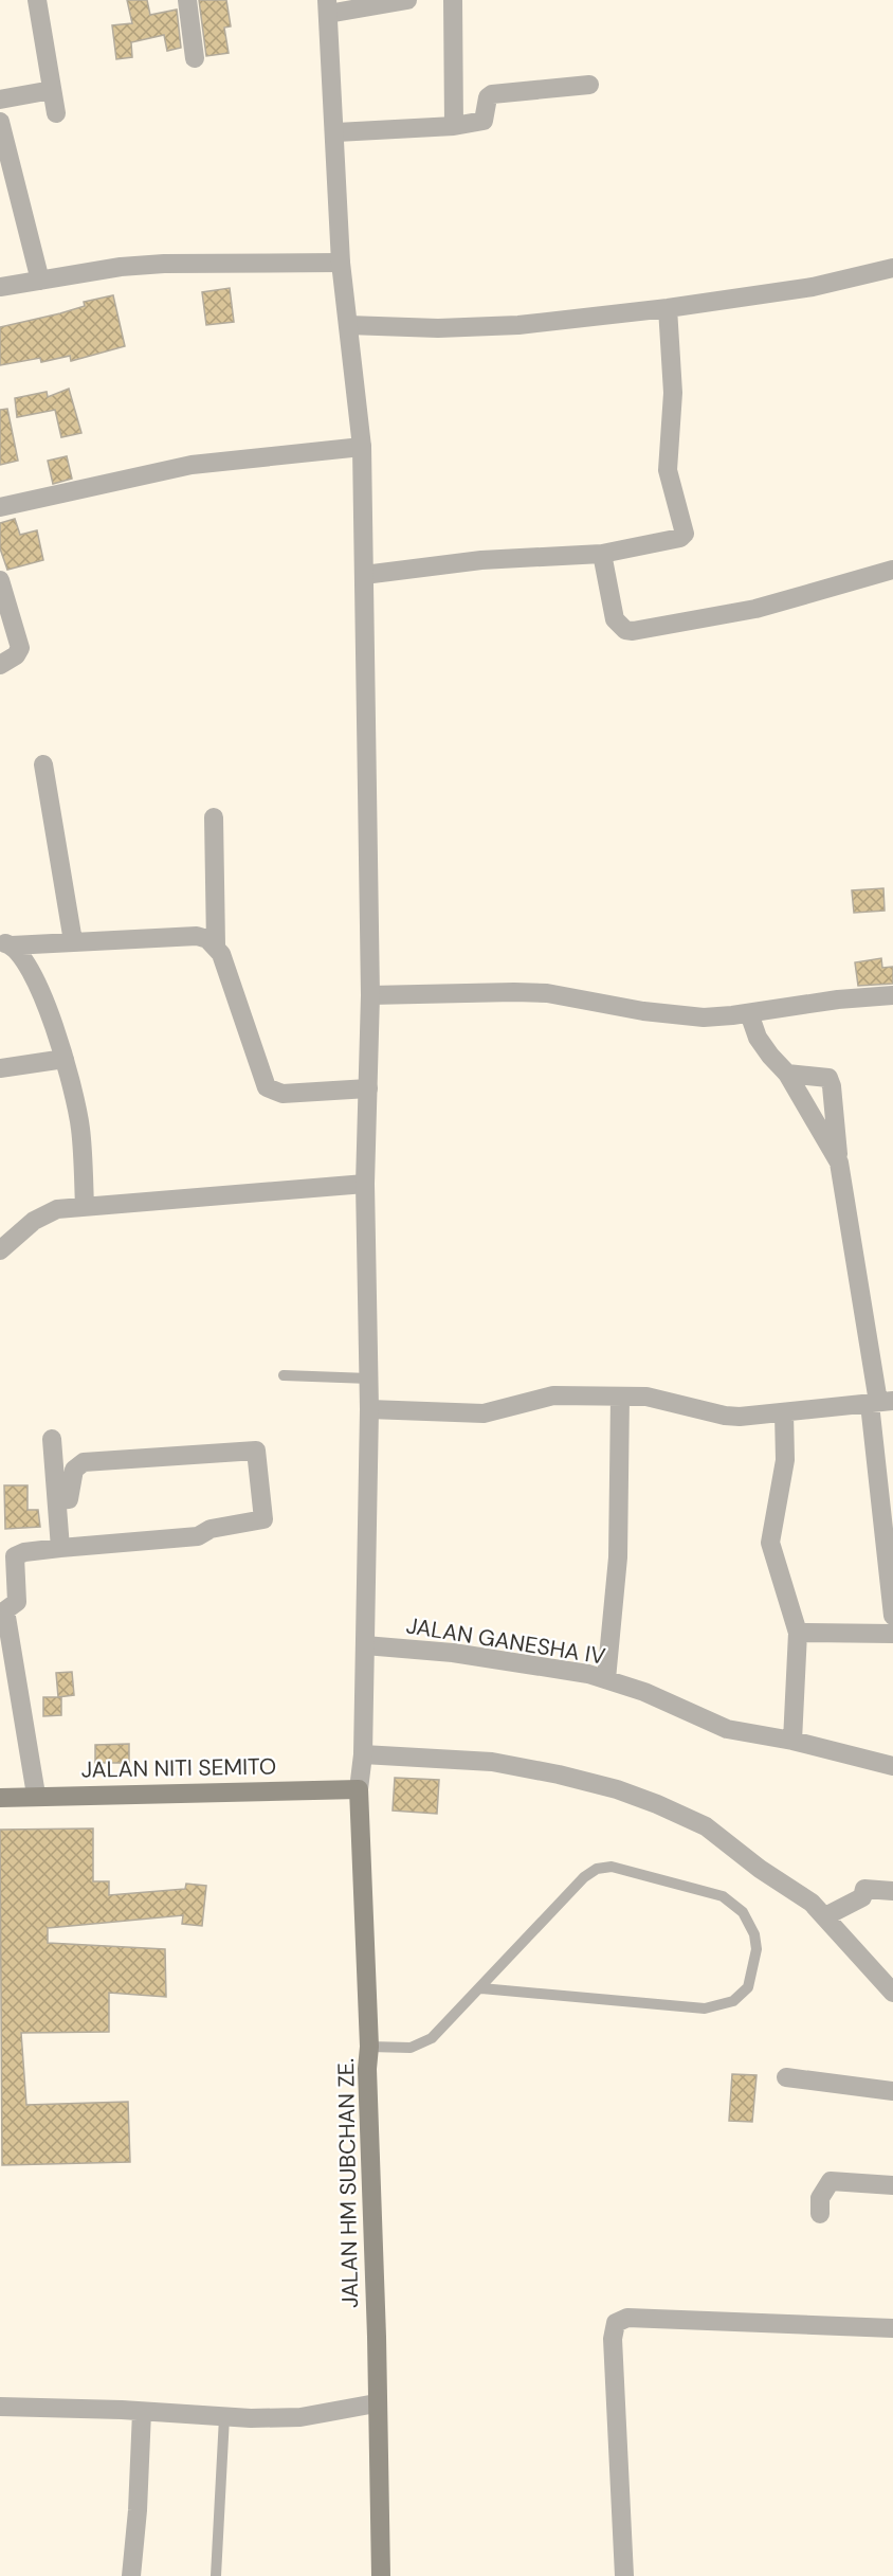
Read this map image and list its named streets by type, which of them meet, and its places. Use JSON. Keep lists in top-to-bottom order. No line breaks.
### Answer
{"streets":{"main road":["JALAN NITI SEMITO","JALAN HM SUBCHAN ZE."],"street":["JALAN GANESHA IV"]},"crossings":[["JALAN NITI SEMITO","JALAN HM SUBCHAN ZE."]]}
